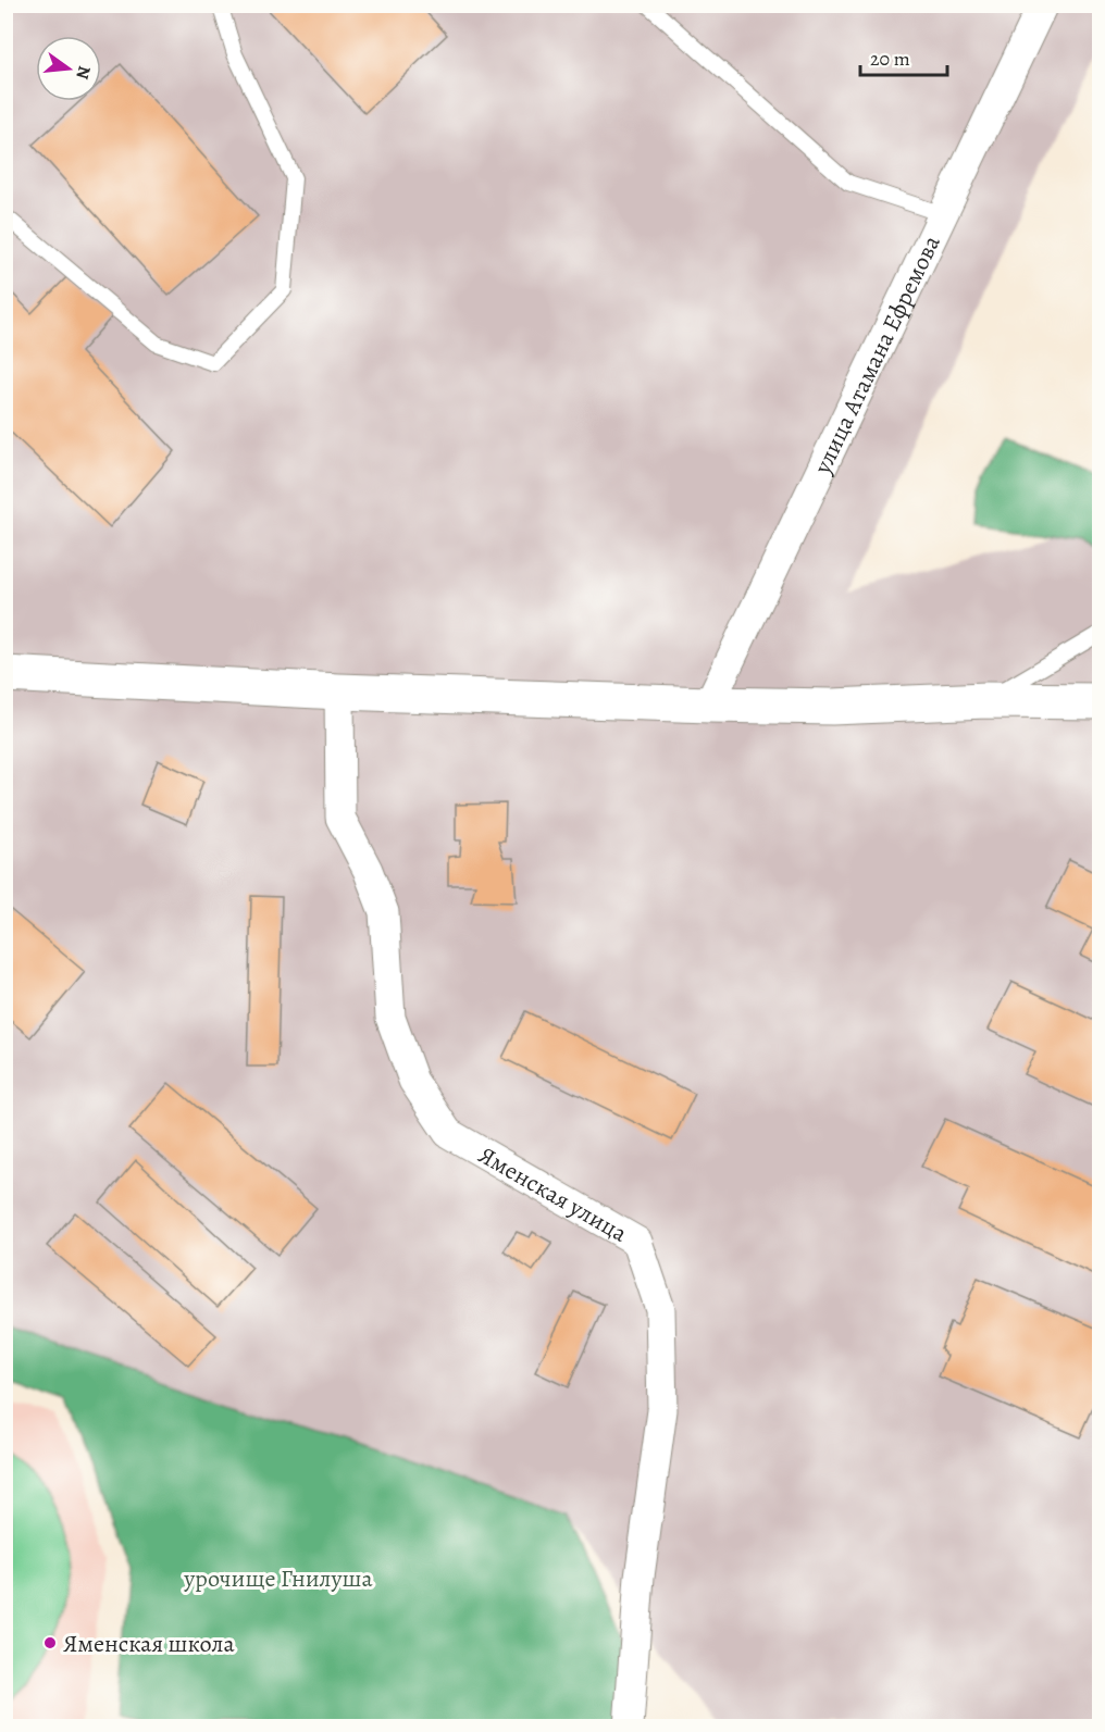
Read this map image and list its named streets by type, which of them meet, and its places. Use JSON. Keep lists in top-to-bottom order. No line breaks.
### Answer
{"streets":{"street":["улица Атамана Ефремова","Яменская улица"]},"parks":["урочище Гнилуша"],"places":["Яменская школа"],"scale_bar":"20 m","north":"right"}
